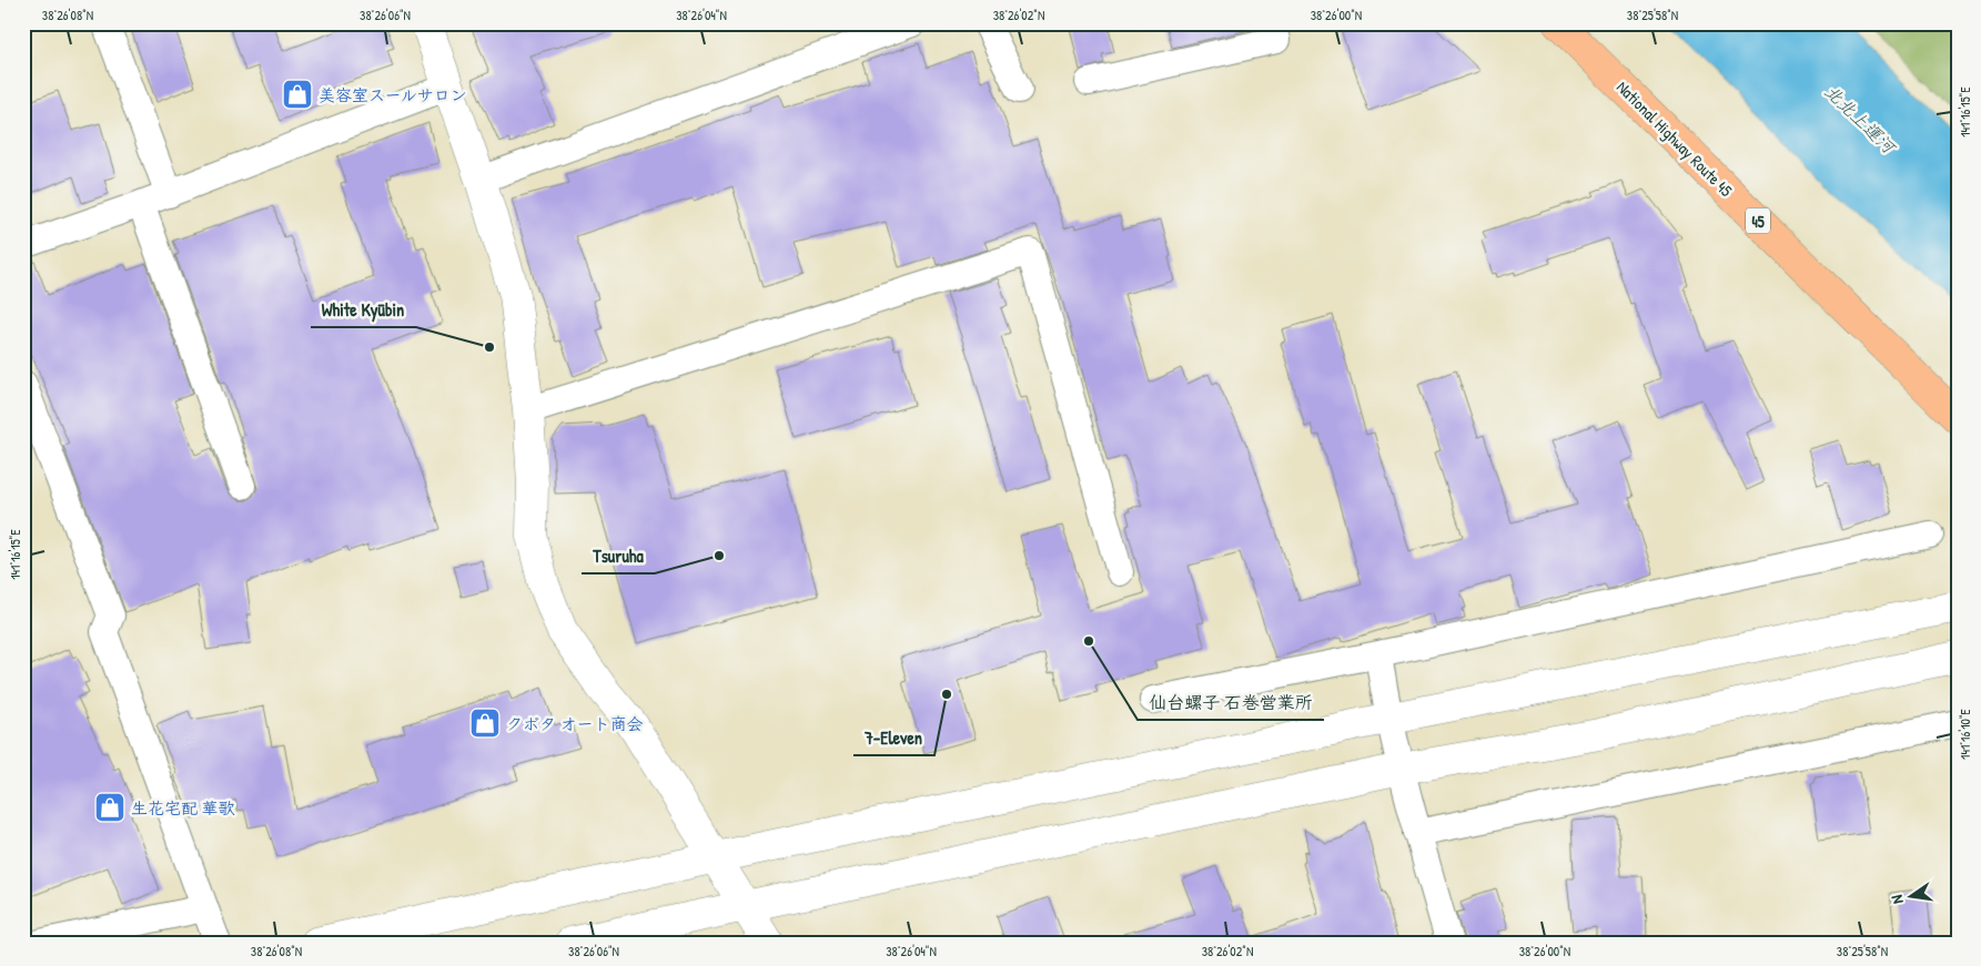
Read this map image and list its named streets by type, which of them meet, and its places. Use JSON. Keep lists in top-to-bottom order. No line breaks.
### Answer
{"streets":{"highway":["National Highway Route 45","45"]},"water":["北北上運河"],"places":{"shop":["美容室スールサロン","クボタ オート商会","生花宅配 華歌"],"other":["White Kyūbin","Tsuruha","仙台螺子 石巻営業所","7-Eleven"]},"north":"left","coordinates":["38°26'08\"N","38°26'06\"N","38°26'04\"N","38°26'02\"N","38°26'00\"N","38°25'58\"N","141°16'15\"E","141°16'10\"E"]}
